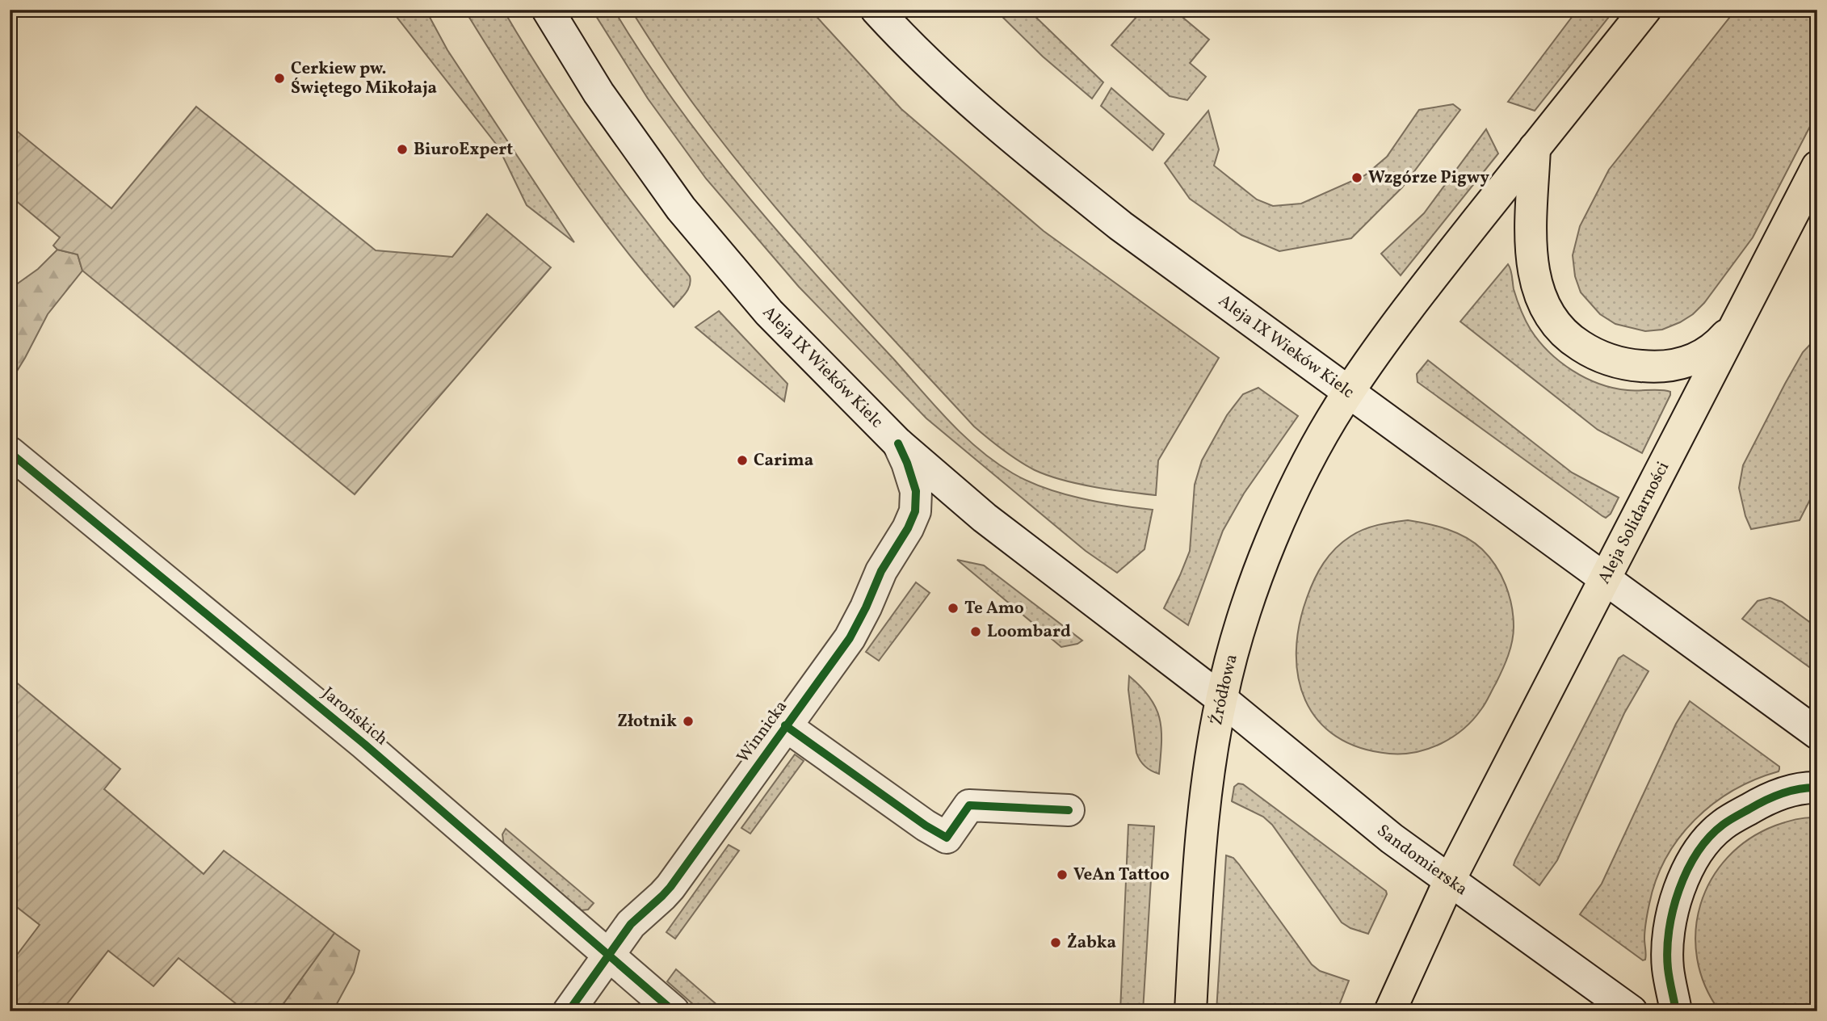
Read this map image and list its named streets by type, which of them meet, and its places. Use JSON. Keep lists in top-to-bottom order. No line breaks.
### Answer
{"streets":{"main road":["Aleja Solidarności","Źródłowa"],"street":["Aleja IX Wieków Kielc","Jarońskich","Winnicka","Sandomierska"]},"crossings":[["Aleja IX Wieków Kielc","Aleja Solidarności"],["Aleja IX Wieków Kielc","Źródłowa"],["Aleja IX Wieków Kielc","Winnicka"],["Aleja IX Wieków Kielc","Sandomierska"],["Aleja Solidarności","Sandomierska"],["Źródłowa","Sandomierska"],["Jarońskich","Winnicka"]],"places":["Cerkiew pw. Świętego Mikołaja","BiuroExpert","Wzgórze Pigwy","Carima","Te Amo","Loombard","Złotnik","VeAn Tattoo","Żabka"]}
